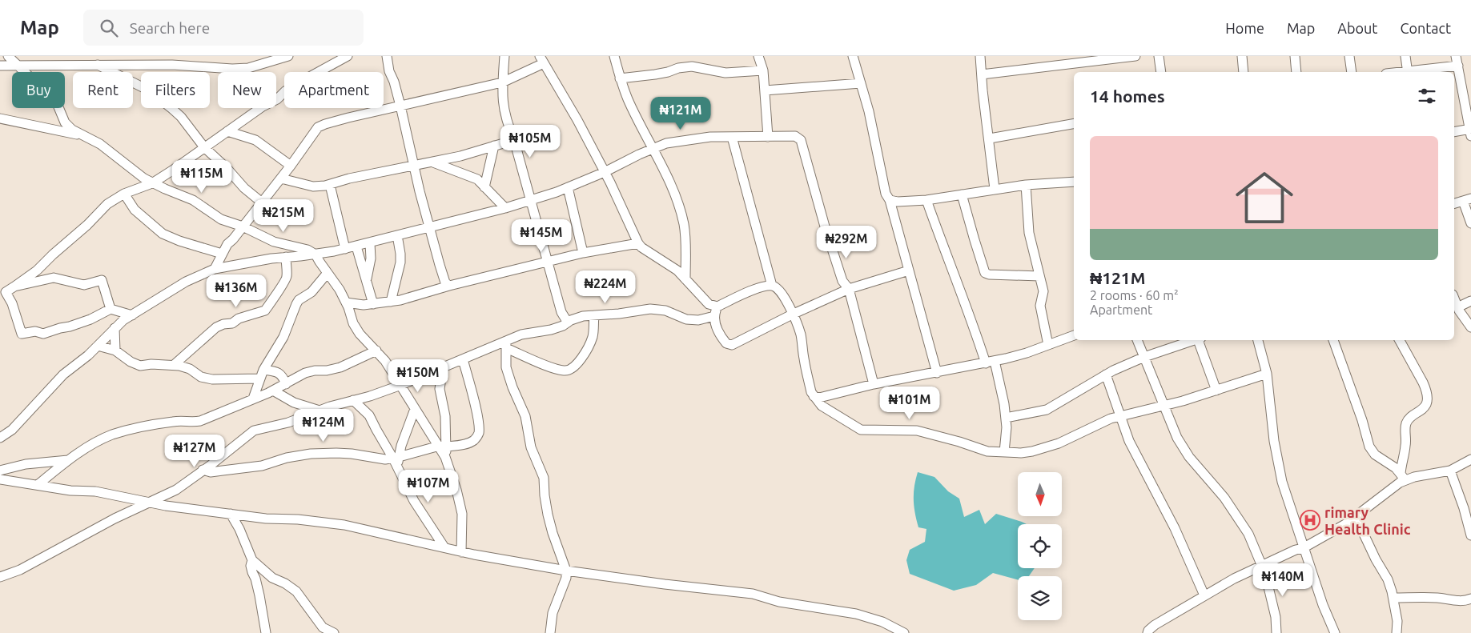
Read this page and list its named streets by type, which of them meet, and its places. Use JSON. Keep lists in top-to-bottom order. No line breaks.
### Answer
{"places":{"hospital":["rimary Health Clinic"]},"north":"bottom","page":{"header":"Map","search":"Search here","nav":["Home","Map","About","Contact"],"chip":["Buy","Rent","Filters","New","Apartment"],"heading":"14 homes","price":["₦121M","₦105M","₦115M","₦215M","₦145M","₦292M","₦224M","₦136M","₦150M","₦101M","₦124M","₦127M","₦107M","₦140M"],"list":[{"name":"₦121M","note":"2 rooms · 60 m² · Apartment"}]}}
